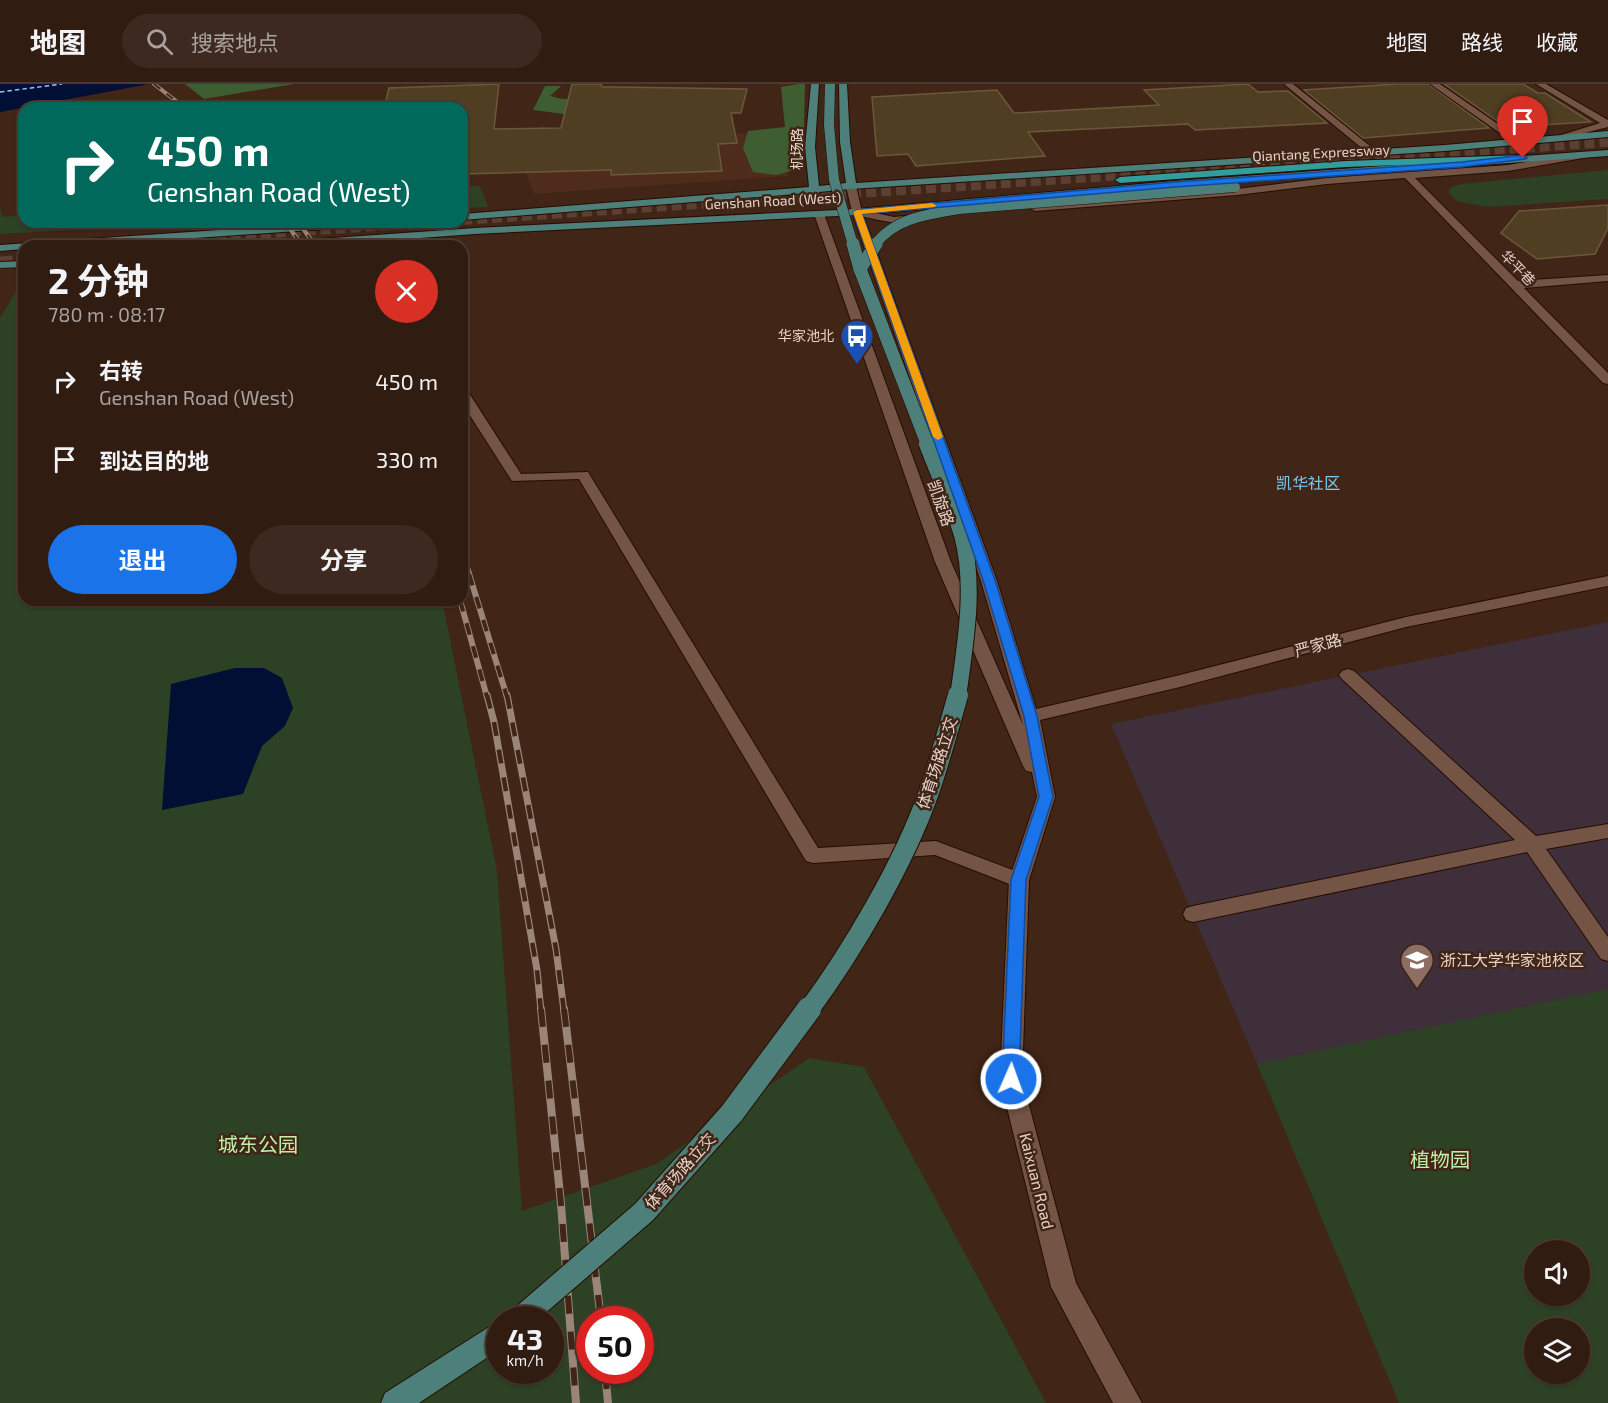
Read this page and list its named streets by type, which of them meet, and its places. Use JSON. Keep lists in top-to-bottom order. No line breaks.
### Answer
{"streets":{"highway":["Qiantang Expressway"],"main road":["机场路","Genshan Road (West)","体育场路立交"],"street":["华平巷","凯旋路","严家路","Kaixuan Road"]},"crossings":[["机场路","Genshan Road (West)"],["机场路","凯旋路"],["Qiantang Expressway","Genshan Road (West)"],["Genshan Road (West)","凯旋路"],["Genshan Road (West)","Kaixuan Road"],["凯旋路","Kaixuan Road"],["严家路","Kaixuan Road"]],"districts":["凯华社区"],"parks":["城东公园","植物园"],"places":{"bus stop":["华家池北"],"school or university":["浙江大学华家池校区"]},"page":{"header":"地图","search":"搜索地点","nav":["地图","路线","收藏"],"turn":["450 m","Genshan Road (West)"],"heading":["2 分钟","780 m · 08:17"],"list":[{"name":"右转","note":"Genshan Road (West)","value":"450 m"},{"name":"到达目的地","value":"330 m"}],"buttons":["退出","分享"],"speed":"43 km/h","limit":"50"}}
